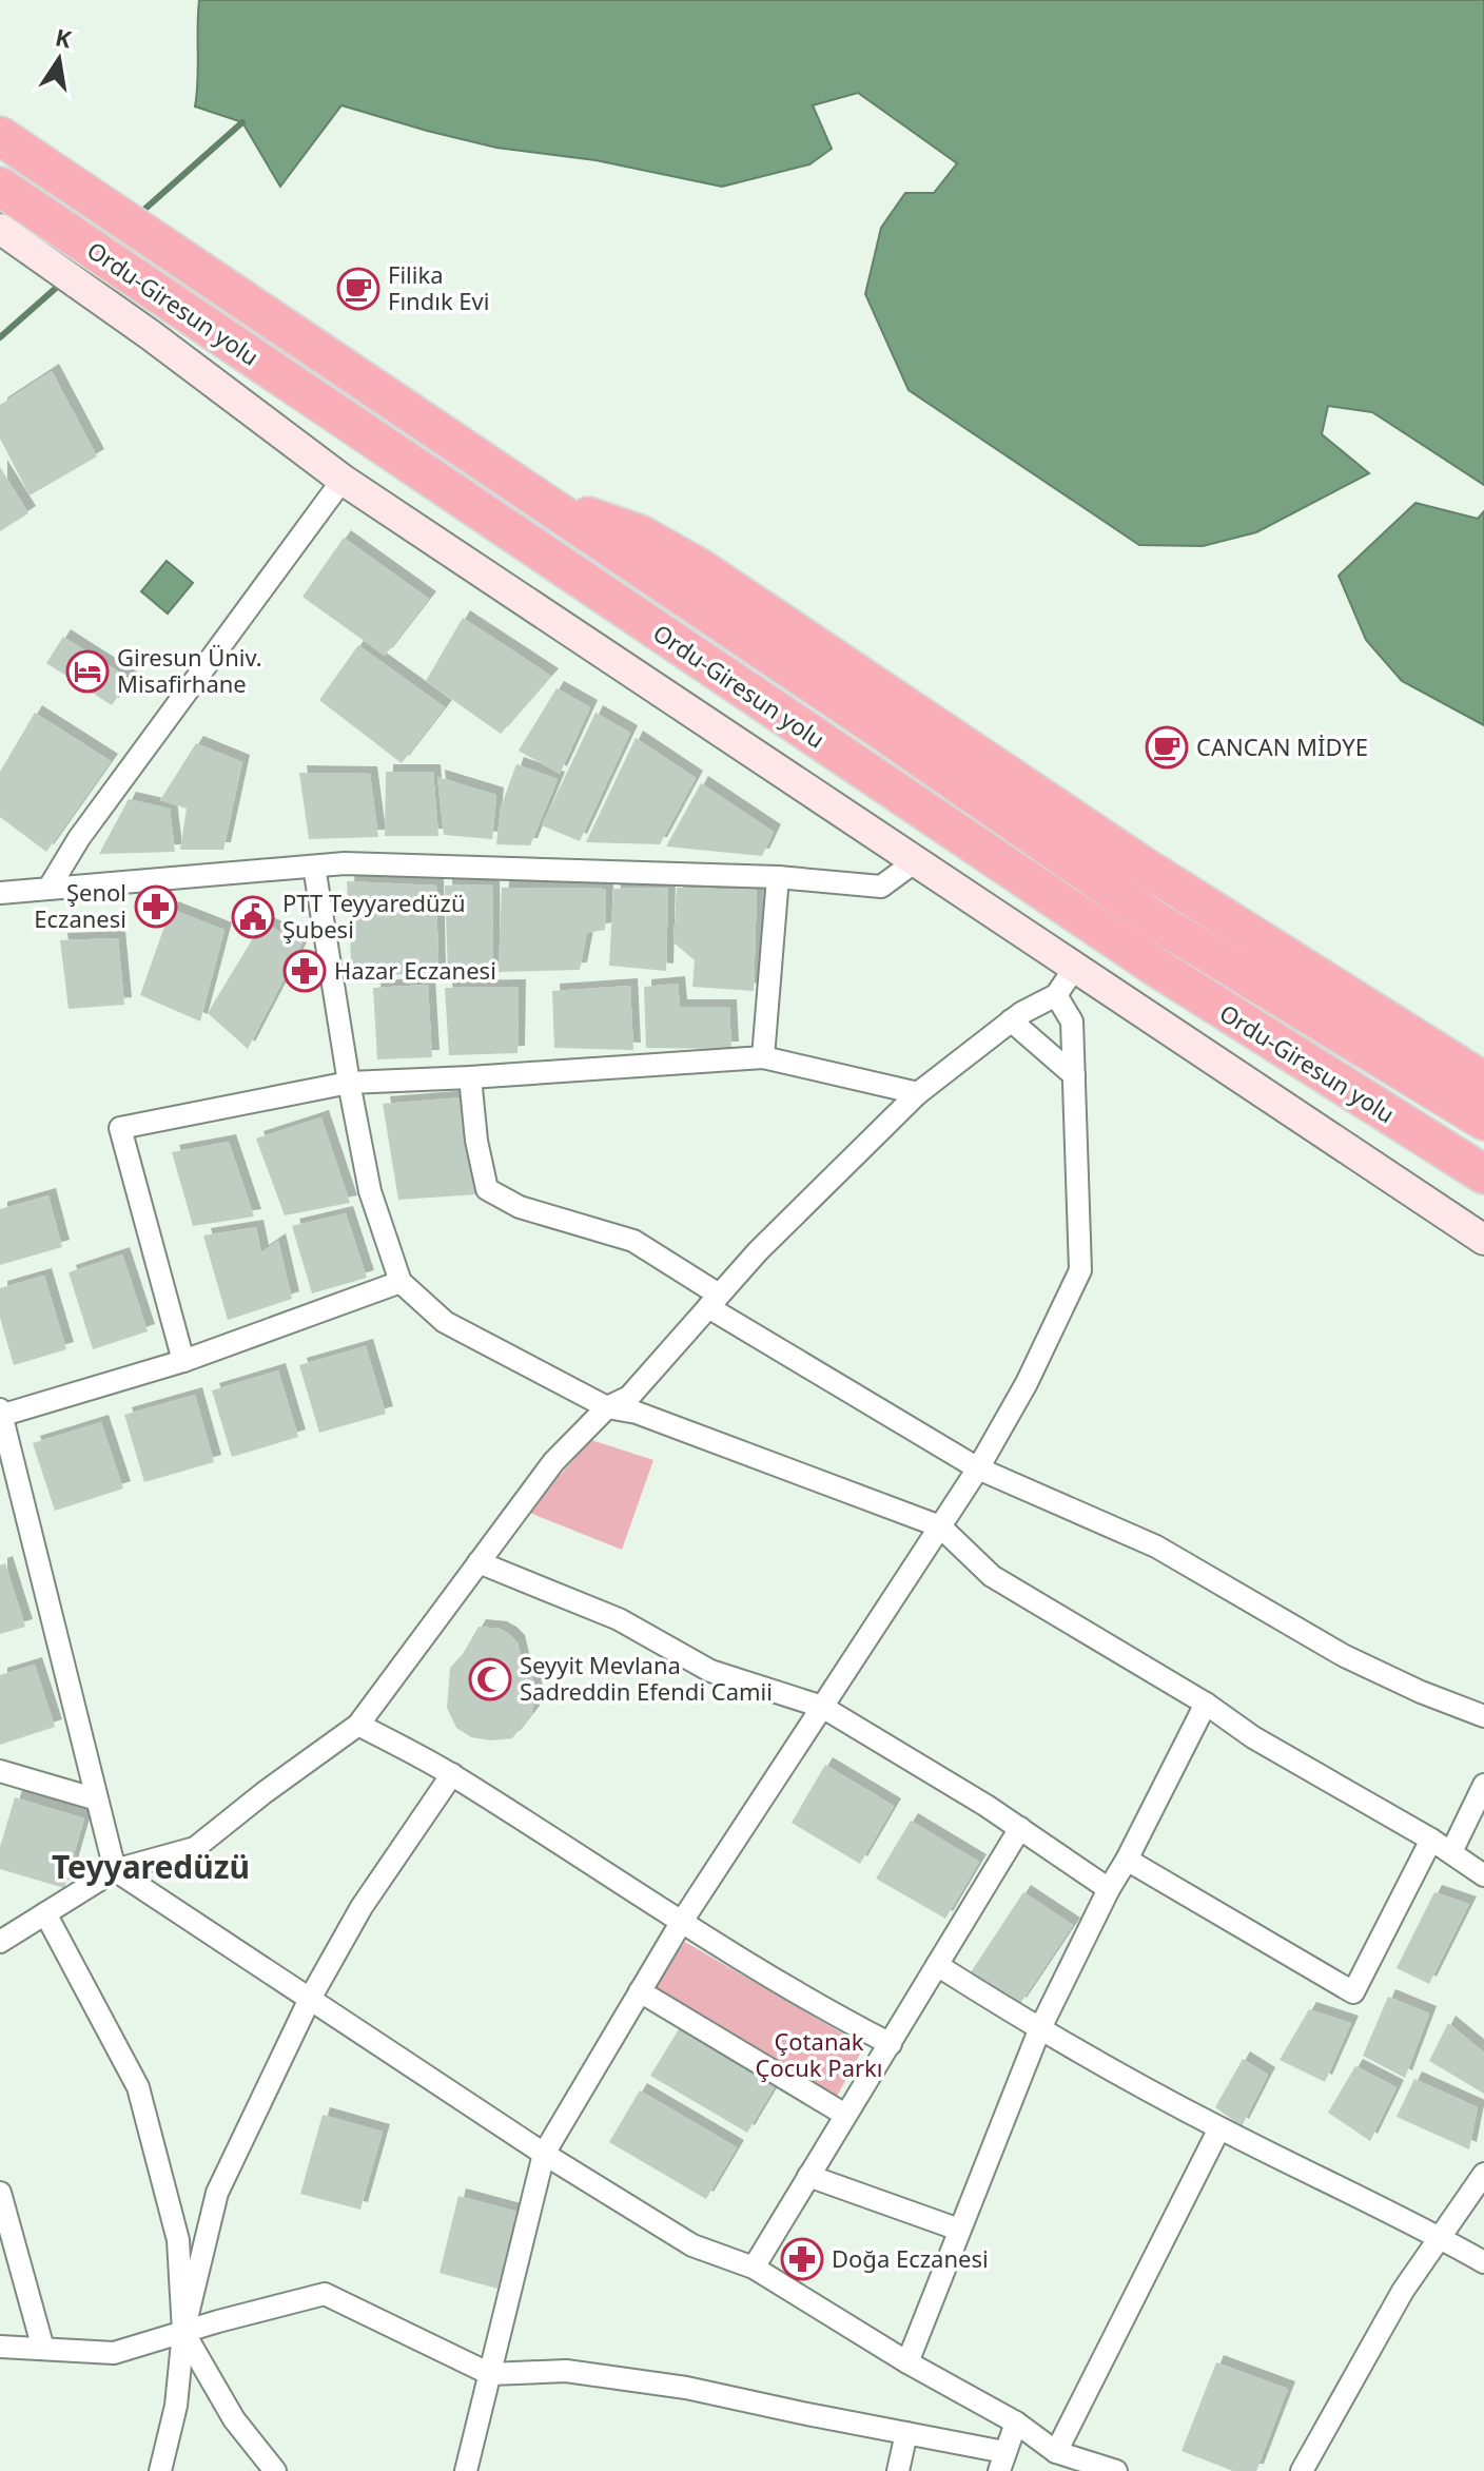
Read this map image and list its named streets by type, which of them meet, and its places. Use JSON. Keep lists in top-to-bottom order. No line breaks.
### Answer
{"streets":{"highway":["Ordu-Giresun yolu"]},"districts":["Teyyaredüzü"],"parks":["Çotanak Çocuk Parkı"],"places":{"cafe":["Filika Fındık Evi","CANCAN MİDYE"],"hotel":["Giresun Üniv. Misafirhane"],"pharmacy":["Şenol Eczanesi","Hazar Eczanesi","Doğa Eczanesi"],"public building":["PTT Teyyaredüzü Şubesi"],"mosque":["Seyyit Mevlana Sadreddin Efendi Camii"]},"north":"top"}
